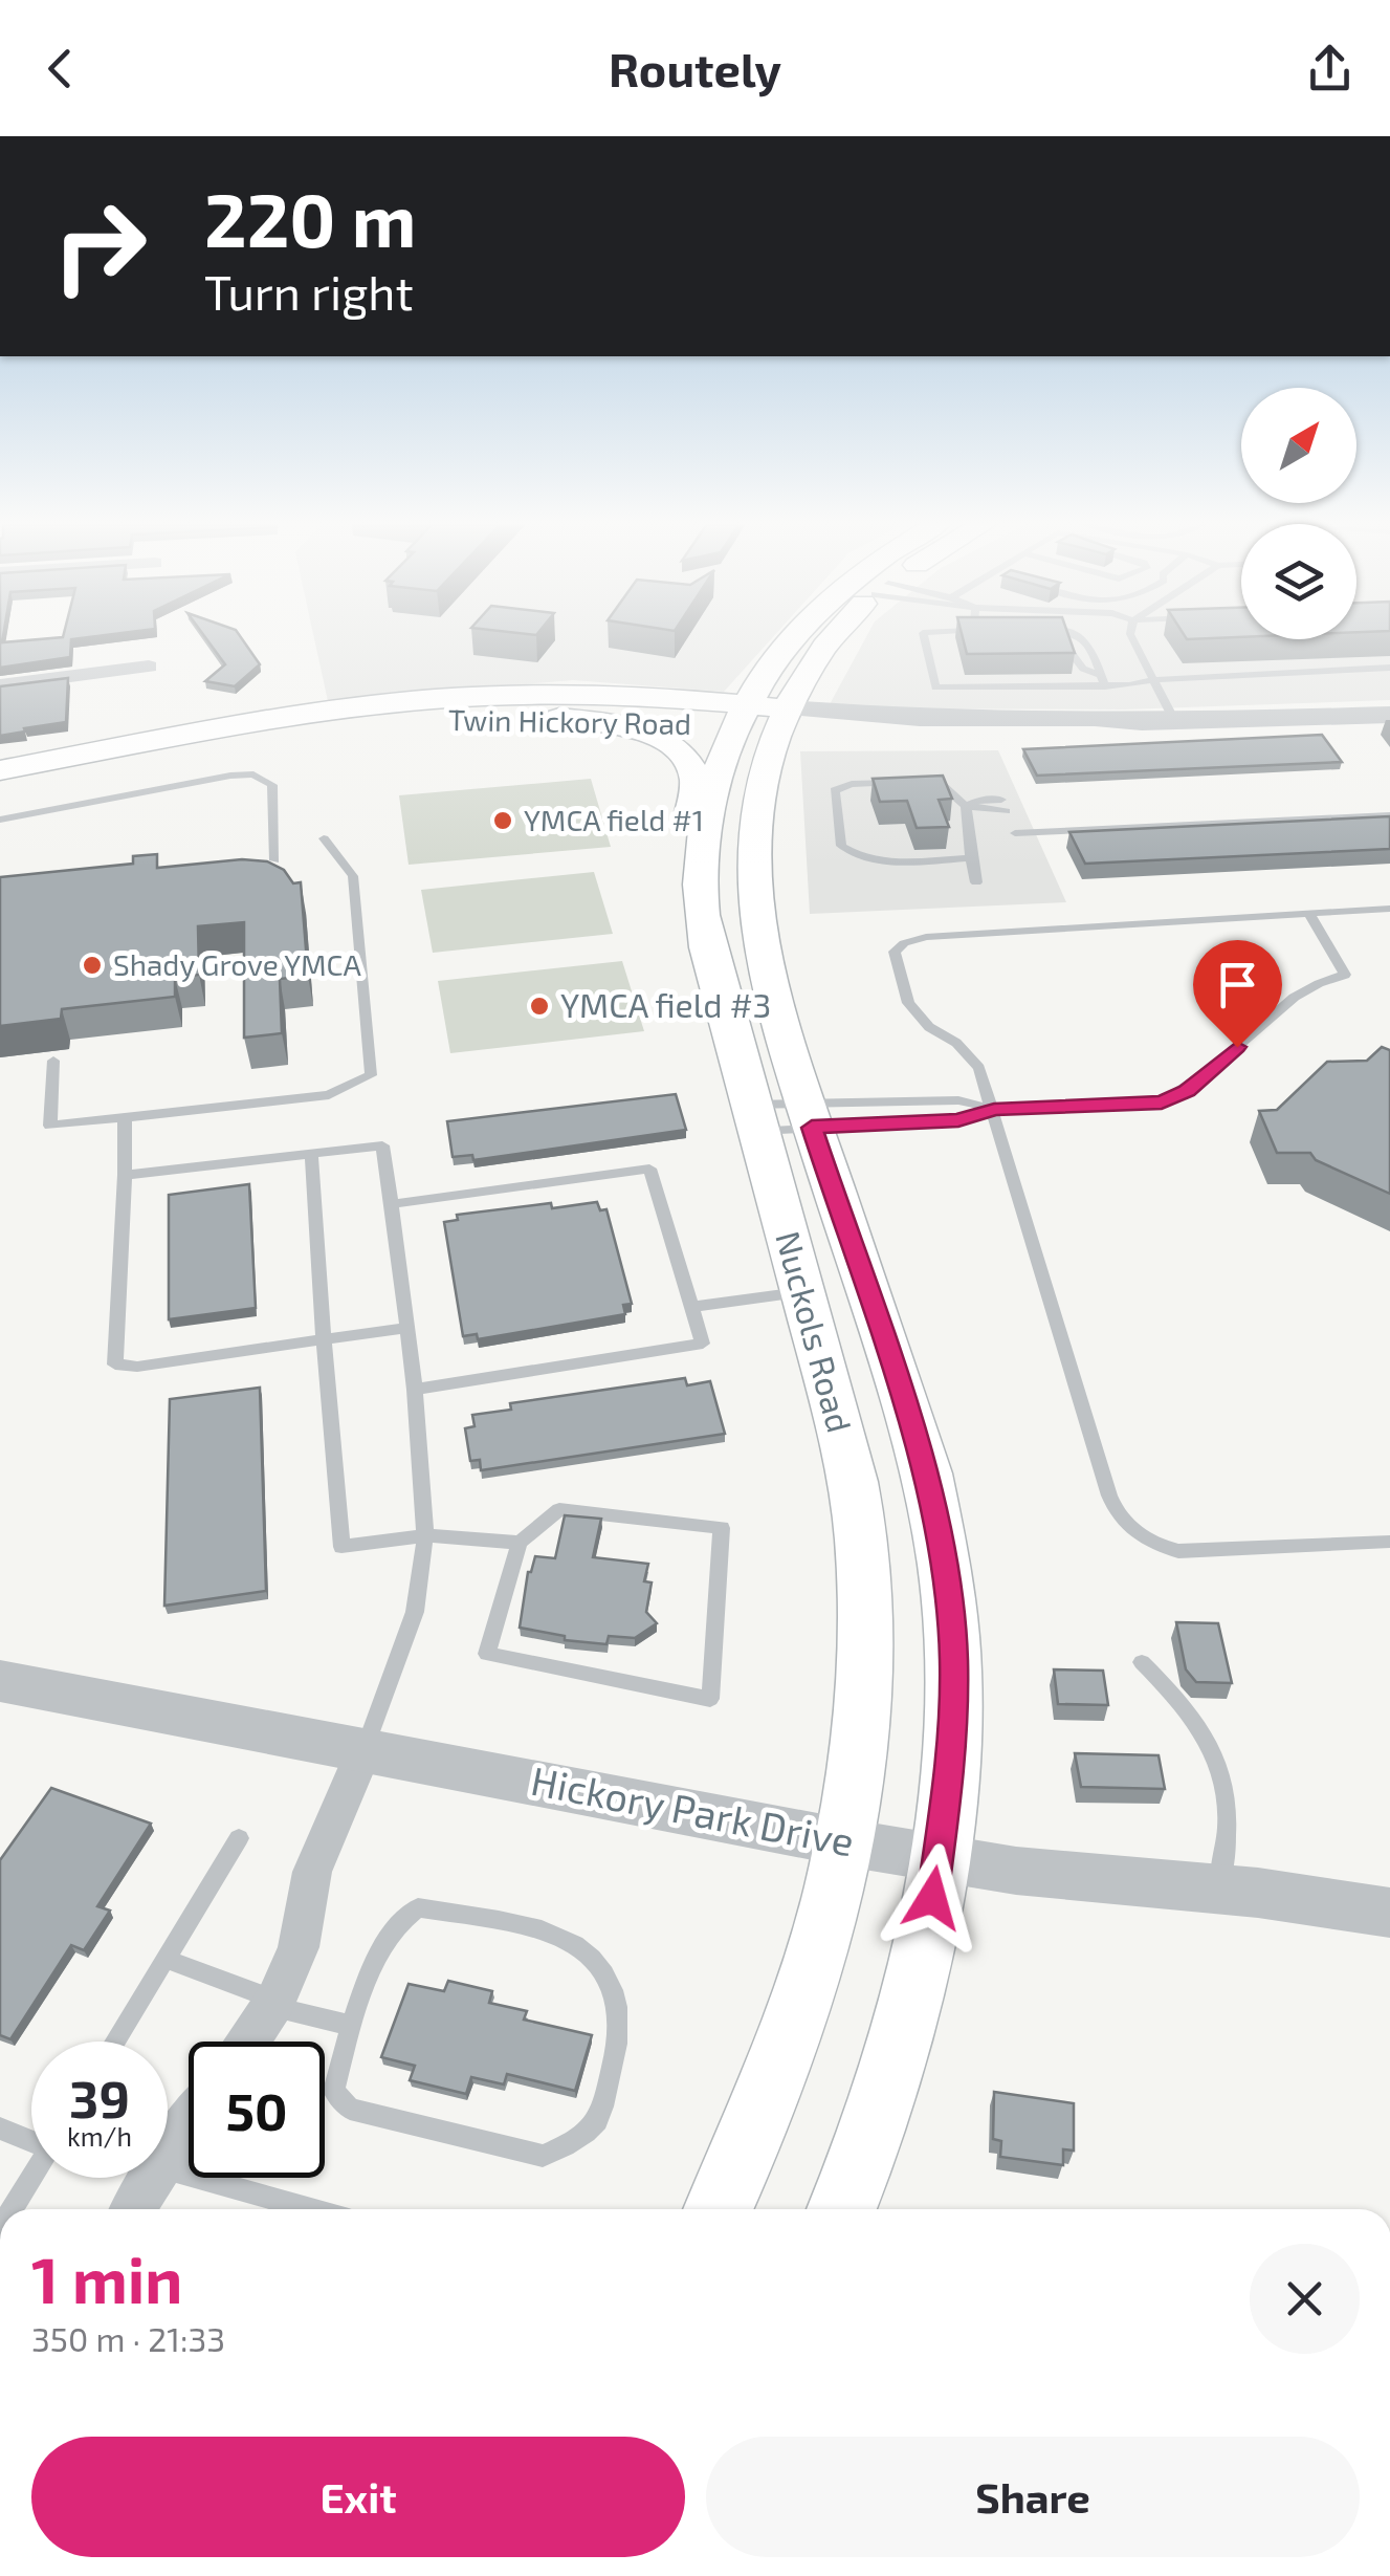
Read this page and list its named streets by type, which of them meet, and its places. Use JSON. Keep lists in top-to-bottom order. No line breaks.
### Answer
{"streets":{"main road":["Twin Hickory Road","Nuckols Road"],"street":["Hickory Park Drive"]},"crossings":[["Twin Hickory Road","Nuckols Road"],["Nuckols Road","Hickory Park Drive"]],"places":["YMCA field #1","Shady Grove YMCA","YMCA field #3"],"north":"top right","page":{"header":"Routely","turn":["220 m","Turn right"],"speed":"39 km/h","limit":"50","heading":["1 min","350 m · 21:33"],"buttons":["Exit","Share"]}}
